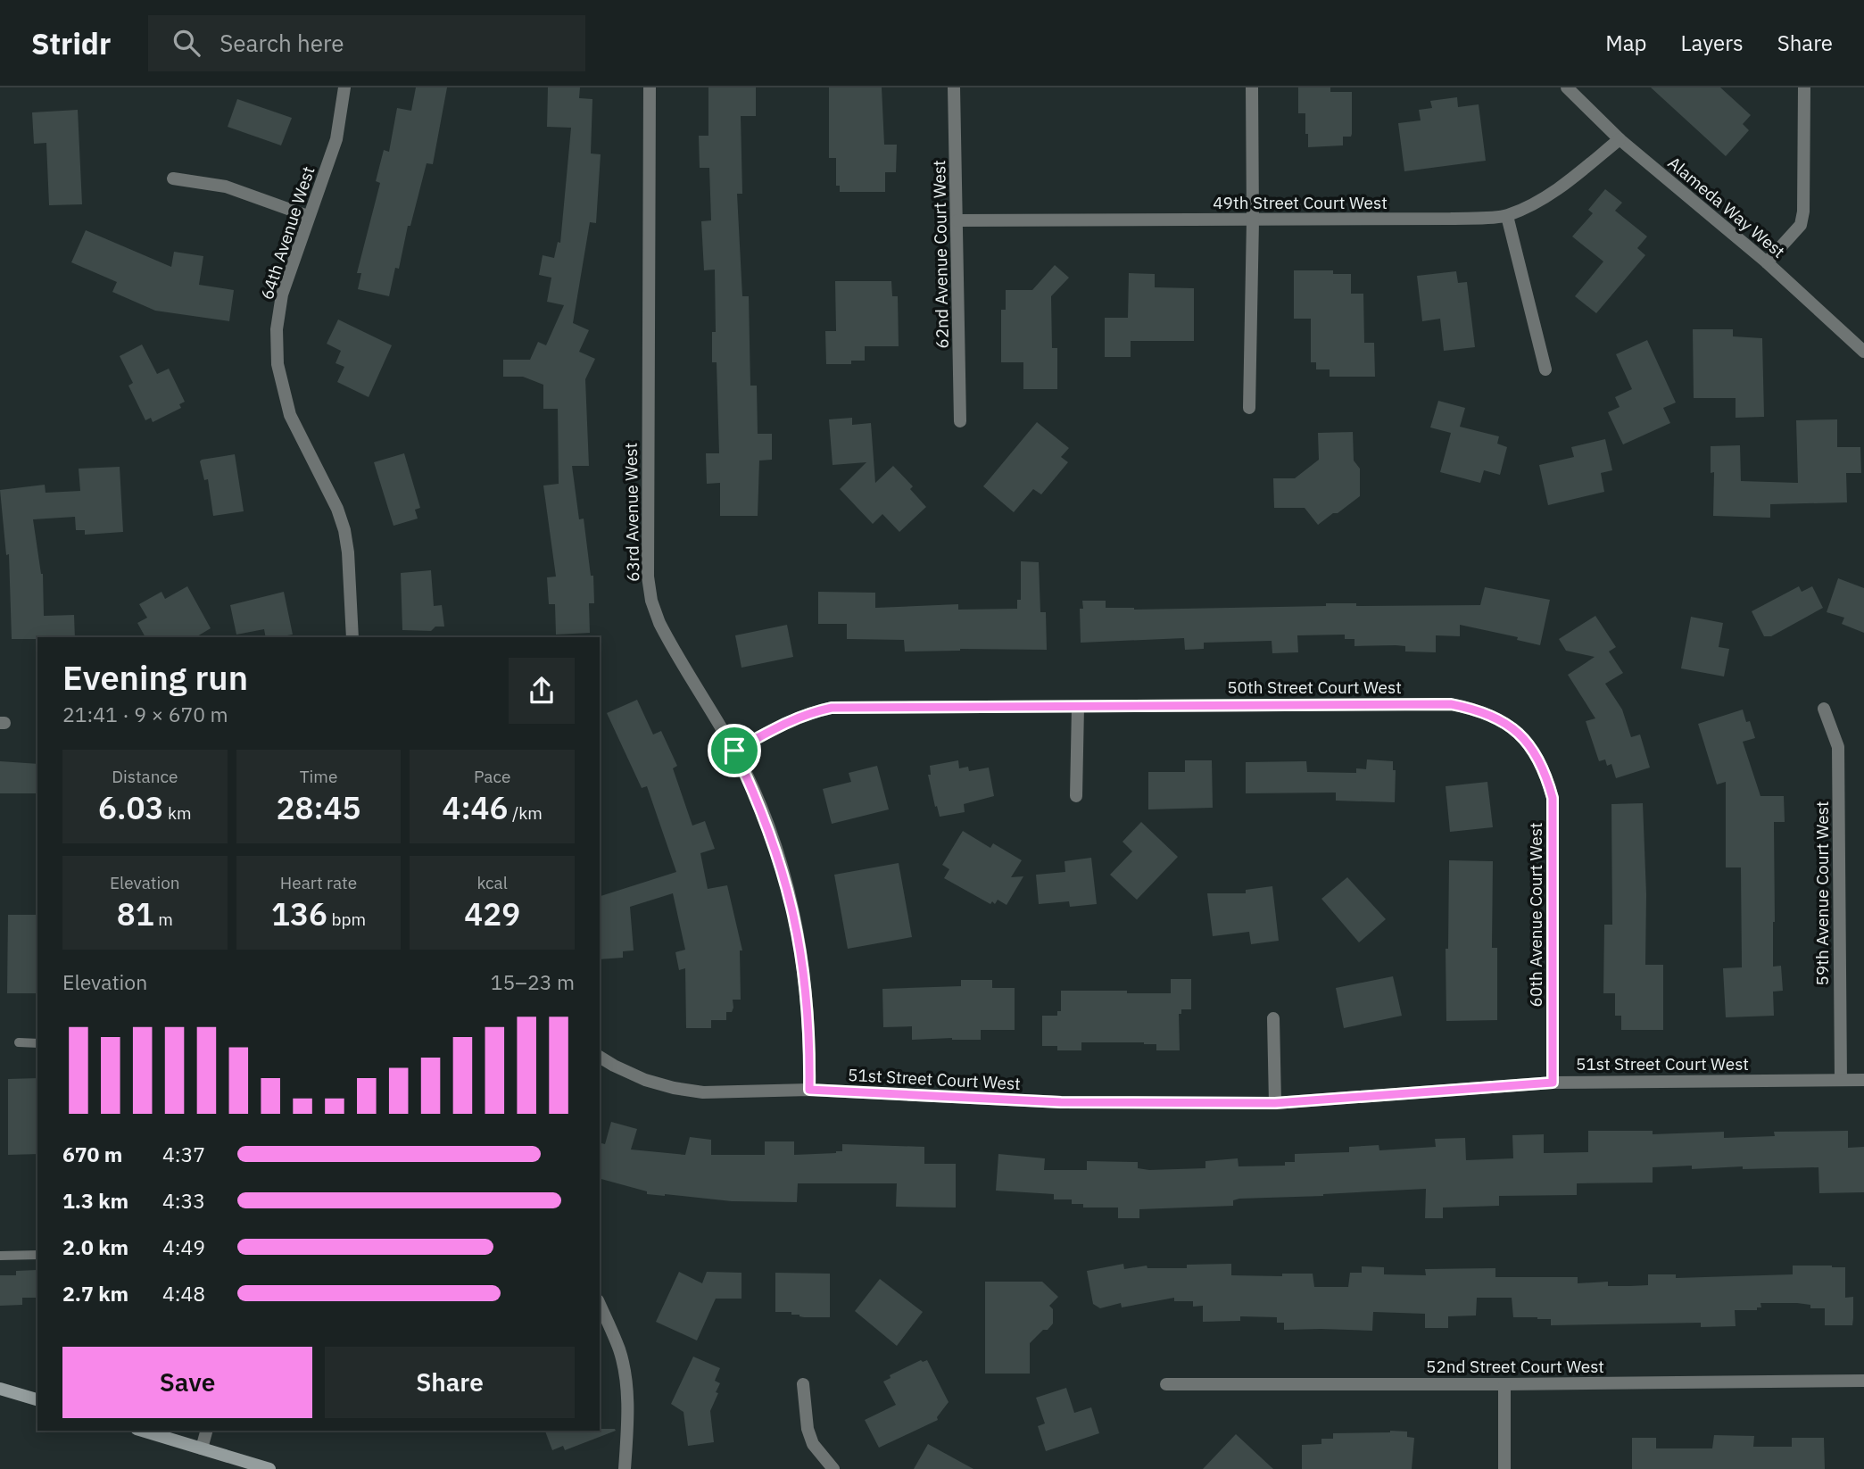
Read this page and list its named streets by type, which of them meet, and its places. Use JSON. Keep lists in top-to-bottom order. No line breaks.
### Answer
{"streets":{"street":["49th Street Court West","Alameda Way West","64th Avenue West","62nd Avenue Court West","63rd Avenue West","50th Street Court West","59th Avenue Court West","60th Avenue Court West","51st Street Court West","52nd Street Court West"]},"crossings":[["49th Street Court West","Alameda Way West"],["49th Street Court West","62nd Avenue Court West"],["63rd Avenue West","50th Street Court West"],["63rd Avenue West","51st Street Court West"],["50th Street Court West","60th Avenue Court West"],["59th Avenue Court West","51st Street Court West"],["60th Avenue Court West","51st Street Court West"]],"page":{"header":"Stridr","search":"Search here","nav":["Map","Layers","Share"],"heading":["Evening run","21:41 · 9 × 670 m"],"stats":[["Distance","6.03 km"],["Time","28:45"],["Pace","4:46 /km"],["Elevation","81 m"],["Heart rate","136 bpm"],["kcal","429"]],"chart":["Elevation","15–23 m"],"list":[{"name":"670 m","note":"4:37"},{"name":"1.3 km","note":"4:33"},{"name":"2.0 km","note":"4:49"},{"name":"2.7 km","note":"4:48"}],"buttons":["Save","Share"]}}
